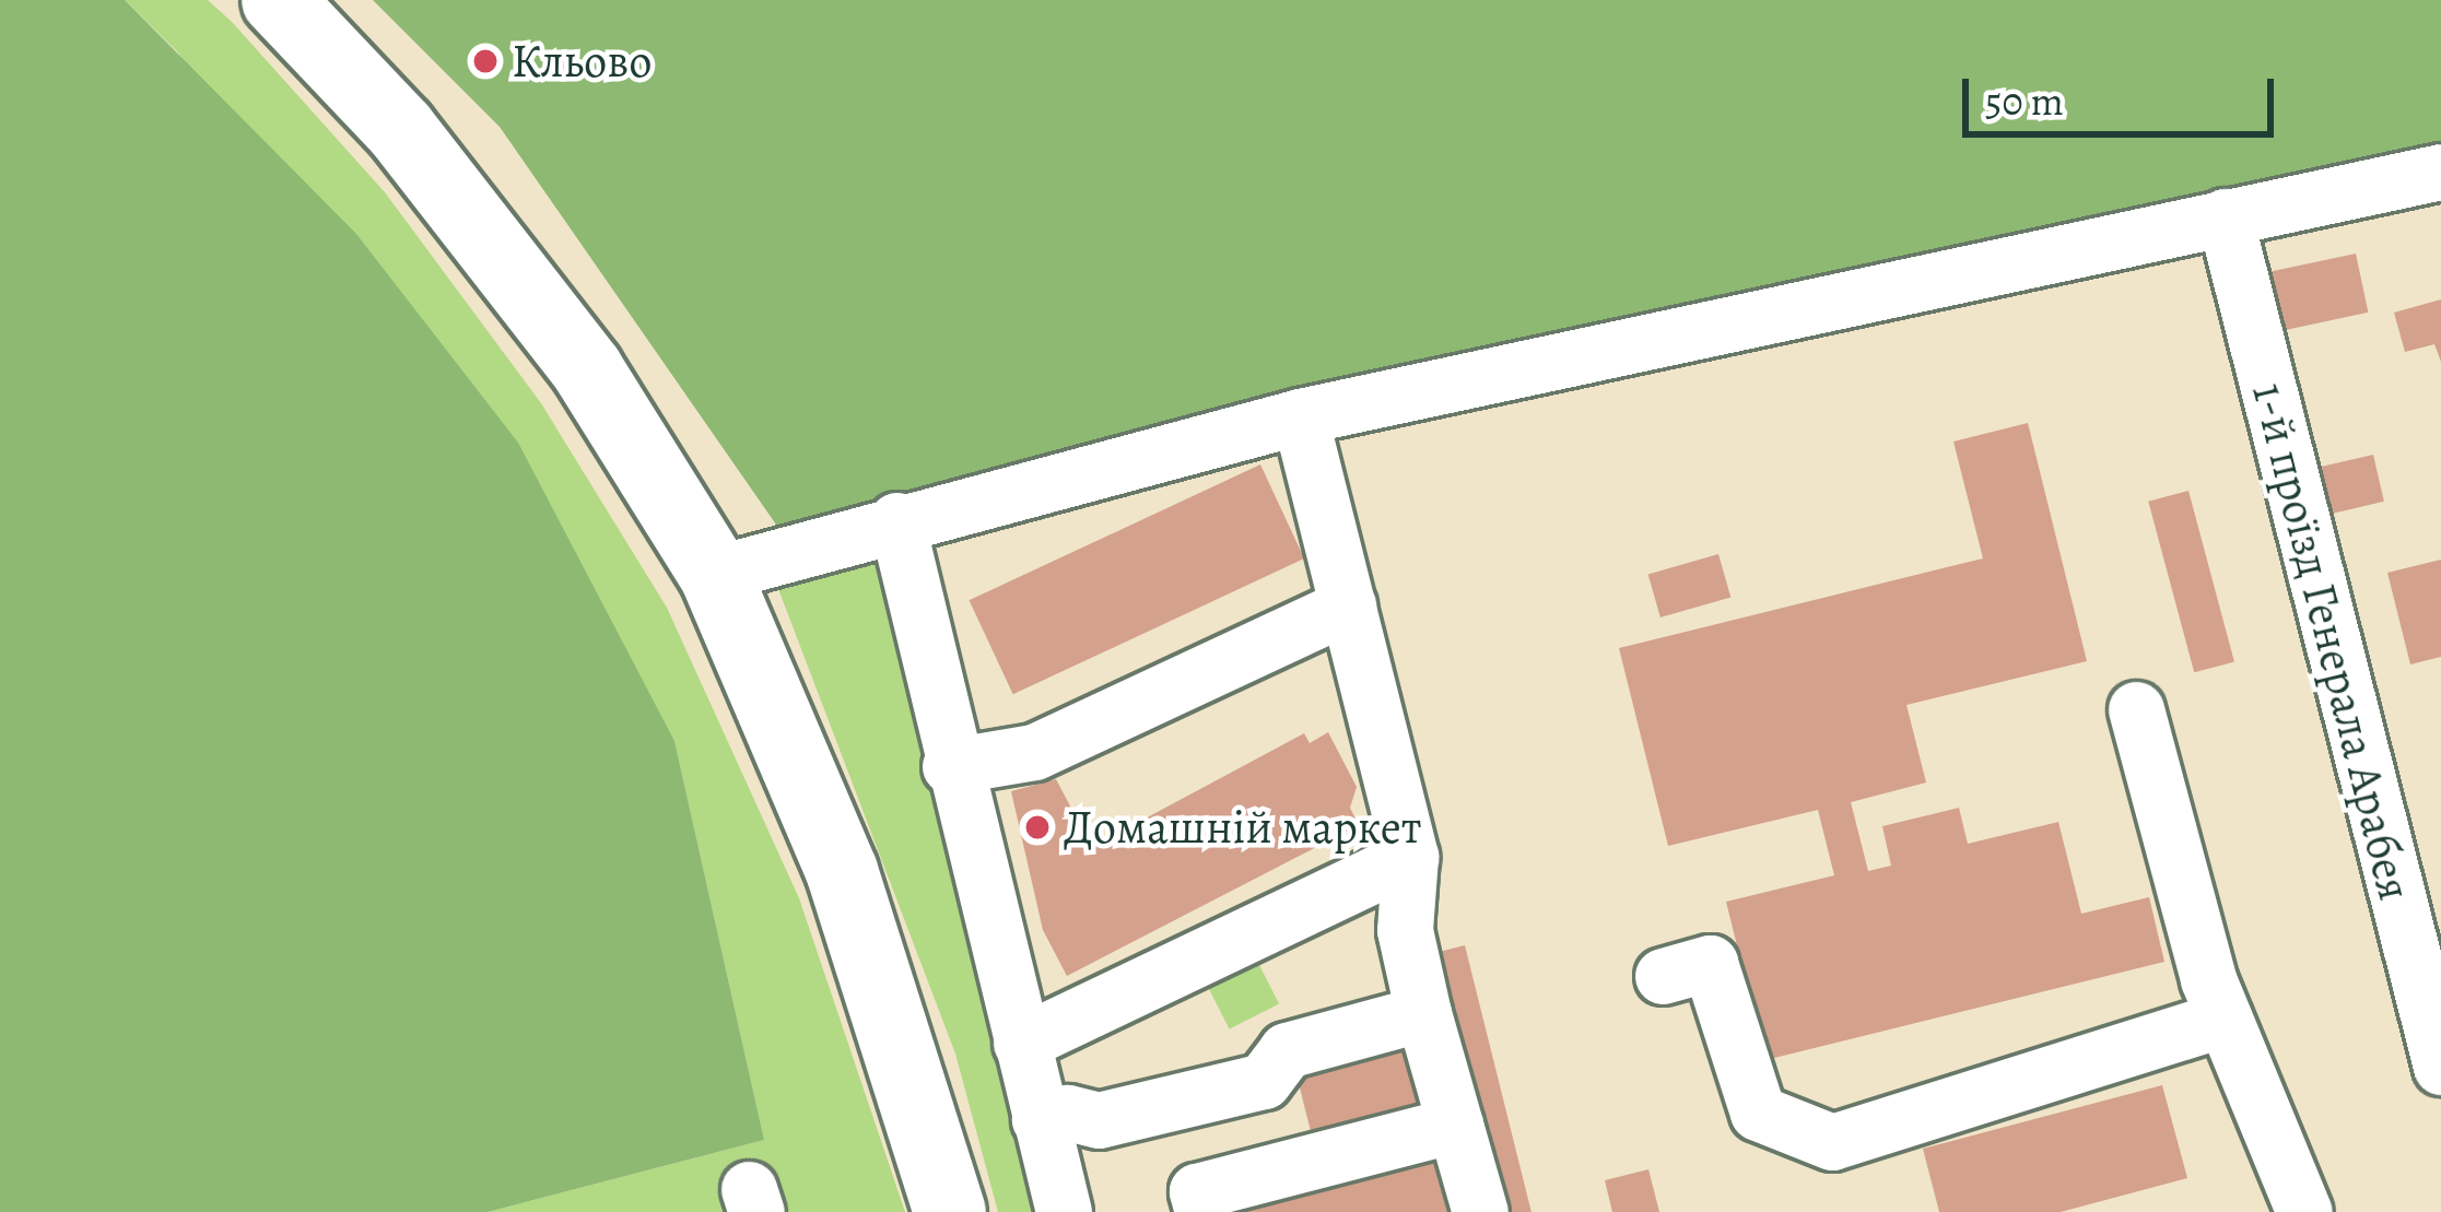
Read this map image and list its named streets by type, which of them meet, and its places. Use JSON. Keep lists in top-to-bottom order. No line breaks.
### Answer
{"streets":{"street":["1-й проїзд Генерала Арабея"]},"places":["Кльово","Домашній маркет"],"scale_bar":"50 m"}
